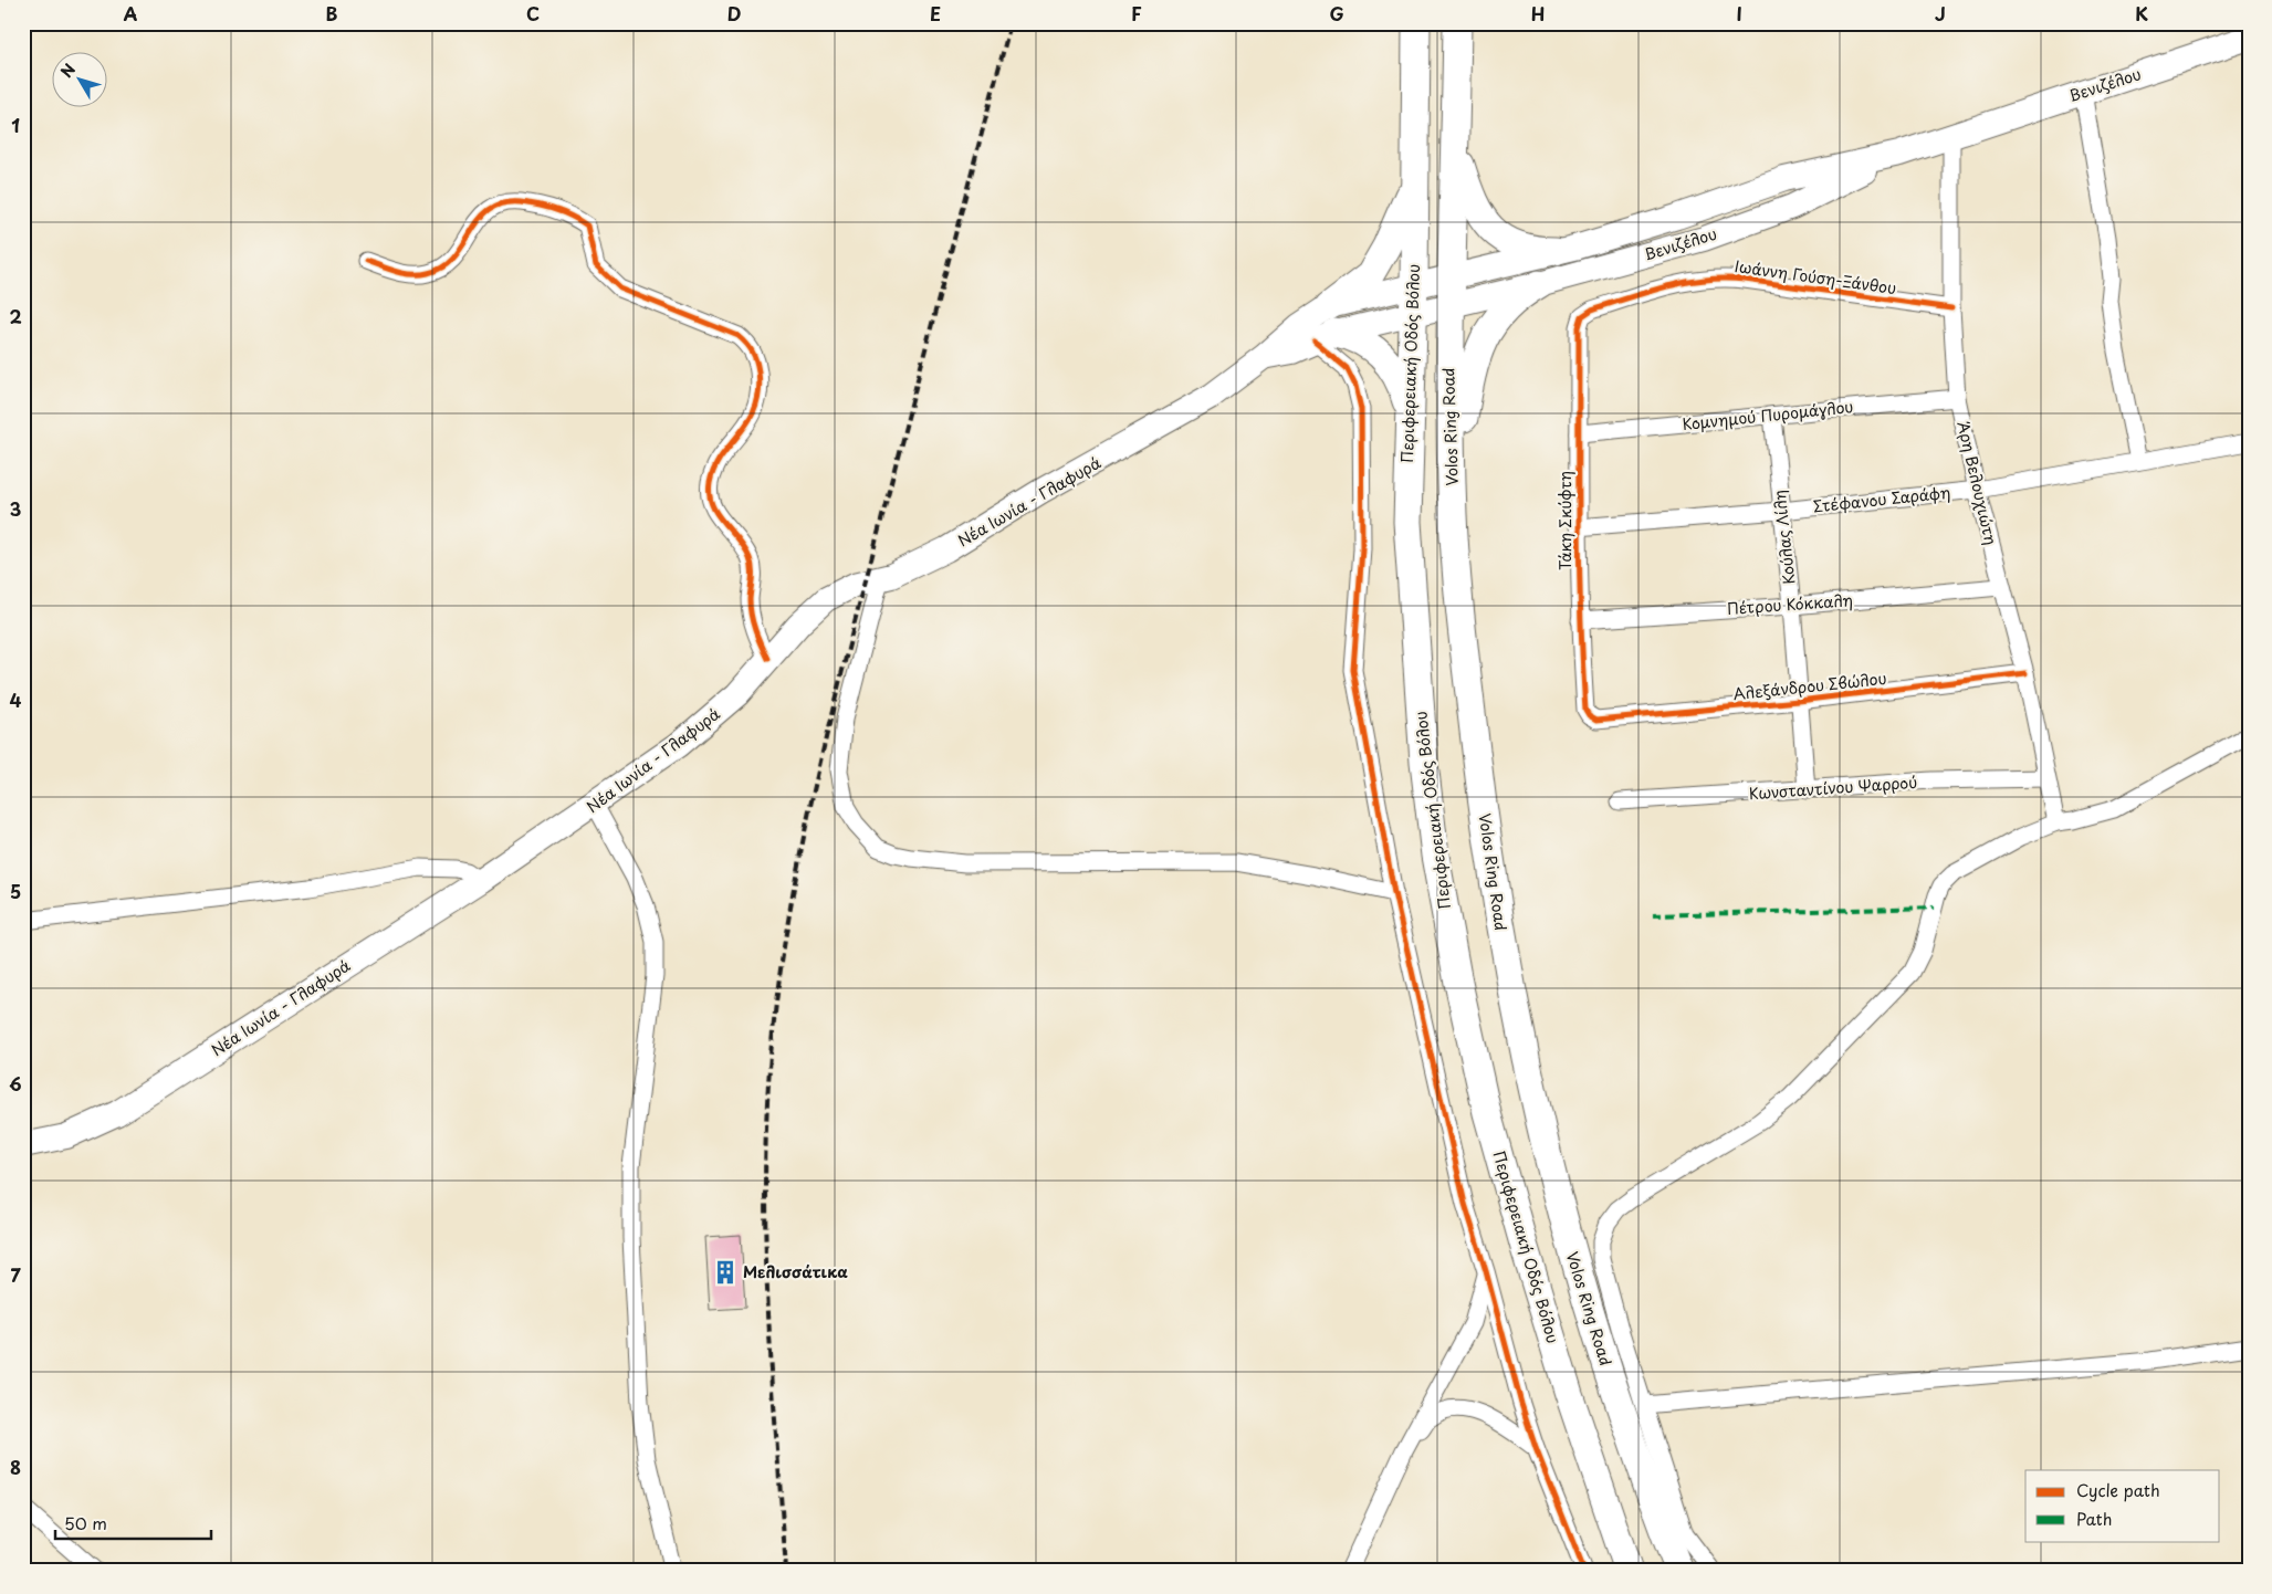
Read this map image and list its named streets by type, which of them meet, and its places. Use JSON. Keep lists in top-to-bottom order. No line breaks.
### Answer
{"streets":{"main road":["Βενιζέλου","Περιφερειακή Οδός Βόλου","Volos Ring Road","Νέα Ιωνία - Γλαφυρά"],"street":["Ιωάννη Γούση-Ξάνθου","Κομνημού Πυρομάγλου","Άρη Βελουχιώτη","Στέφανου Σαράφη","Τάκη Σκύφτη","Κούλας Λίλη","Πέτρου Κόκκαλη","Αλεξάνδρου Σβώλου","Κωνσταντίνου Ψαρρού"]},"crossings":[["Βενιζέλου","Volos Ring Road"],["Βενιζέλου","Άρη Βελουχιώτη"],["Βενιζέλου","Νέα Ιωνία - Γλαφυρά"],["Ιωάννη Γούση-Ξάνθου","Άρη Βελουχιώτη"],["Ιωάννη Γούση-Ξάνθου","Τάκη Σκύφτη"],["Περιφερειακή Οδός Βόλου","Νέα Ιωνία - Γλαφυρά"],["Κομνημού Πυρομάγλου","Άρη Βελουχιώτη"],["Κομνημού Πυρομάγλου","Τάκη Σκύφτη"],["Κομνημού Πυρομάγλου","Κούλας Λίλη"],["Volos Ring Road","Νέα Ιωνία - Γλαφυρά"],["Άρη Βελουχιώτη","Στέφανου Σαράφη"],["Άρη Βελουχιώτη","Πέτρου Κόκκαλη"],["Άρη Βελουχιώτη","Αλεξάνδρου Σβώλου"],["Άρη Βελουχιώτη","Κωνσταντίνου Ψαρρού"],["Στέφανου Σαράφη","Τάκη Σκύφτη"],["Στέφανου Σαράφη","Κούλας Λίλη"],["Τάκη Σκύφτη","Πέτρου Κόκκαλη"],["Τάκη Σκύφτη","Αλεξάνδρου Σβώλου"],["Κούλας Λίλη","Πέτρου Κόκκαλη"],["Κούλας Λίλη","Αλεξάνδρου Σβώλου"],["Κούλας Λίλη","Κωνσταντίνου Ψαρρού"]],"places":{"building":["Μελισσάτικα"]},"legend":["Cycle path","Path"],"scale_bar":"50 m","north":"top left","grid":{"columns":["A","B","C","D","E","F","G","H","I","J","K"],"rows":["1","2","3","4","5","6","7","8"]}}
